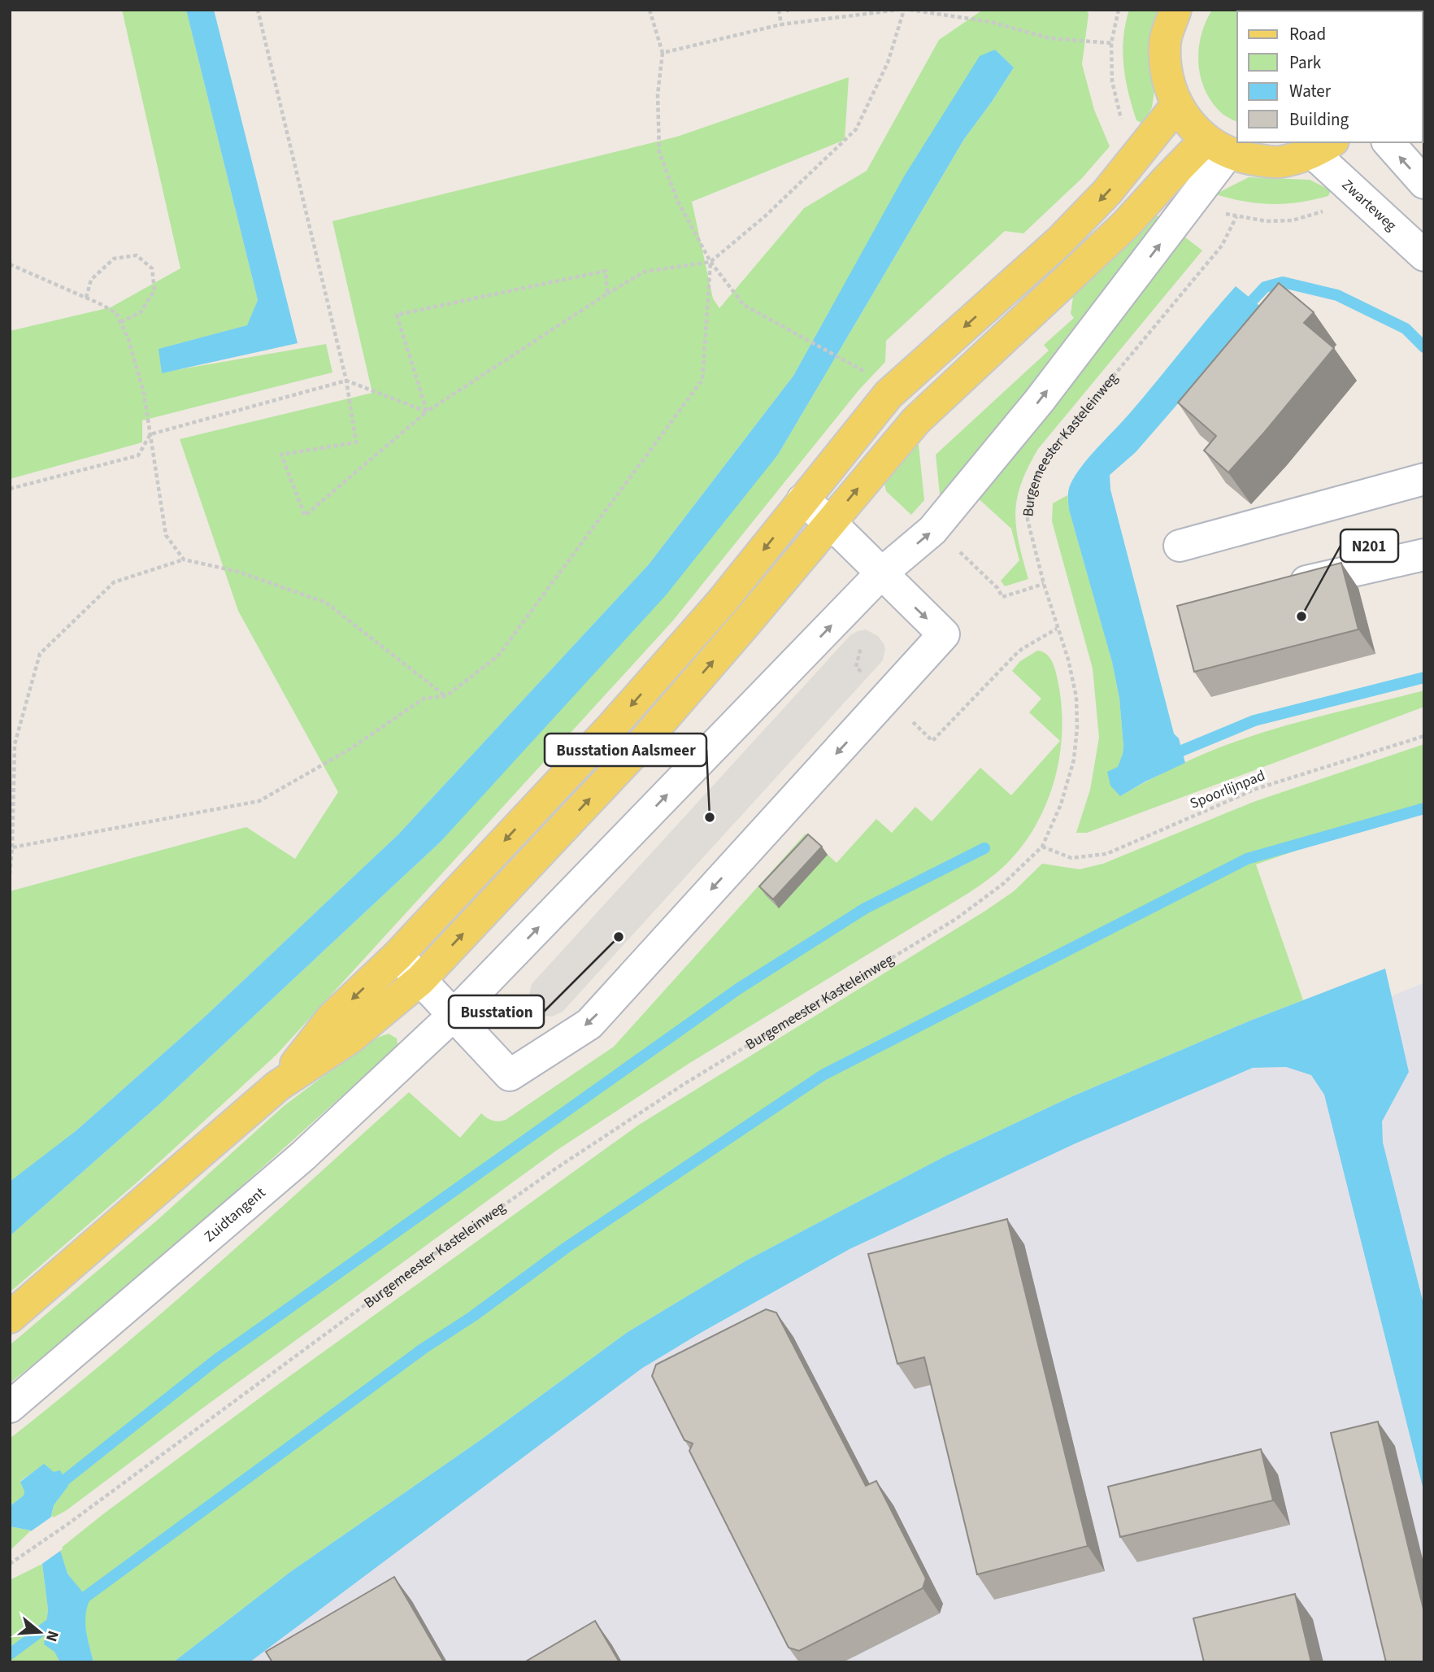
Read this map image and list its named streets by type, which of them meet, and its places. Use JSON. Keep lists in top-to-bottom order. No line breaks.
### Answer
{"streets":{"street":["Zwarteweg","Zuidtangent"],"path":["Burgemeester Kasteleinweg","Spoorlijnpad"]},"crossings":[["Burgemeester Kasteleinweg","Spoorlijnpad"]],"one_way":["Zuidtangent"],"places":["N201","Busstation Aalsmeer","Busstation"],"legend":["Road","Park","Water","Building"],"north":"right"}
